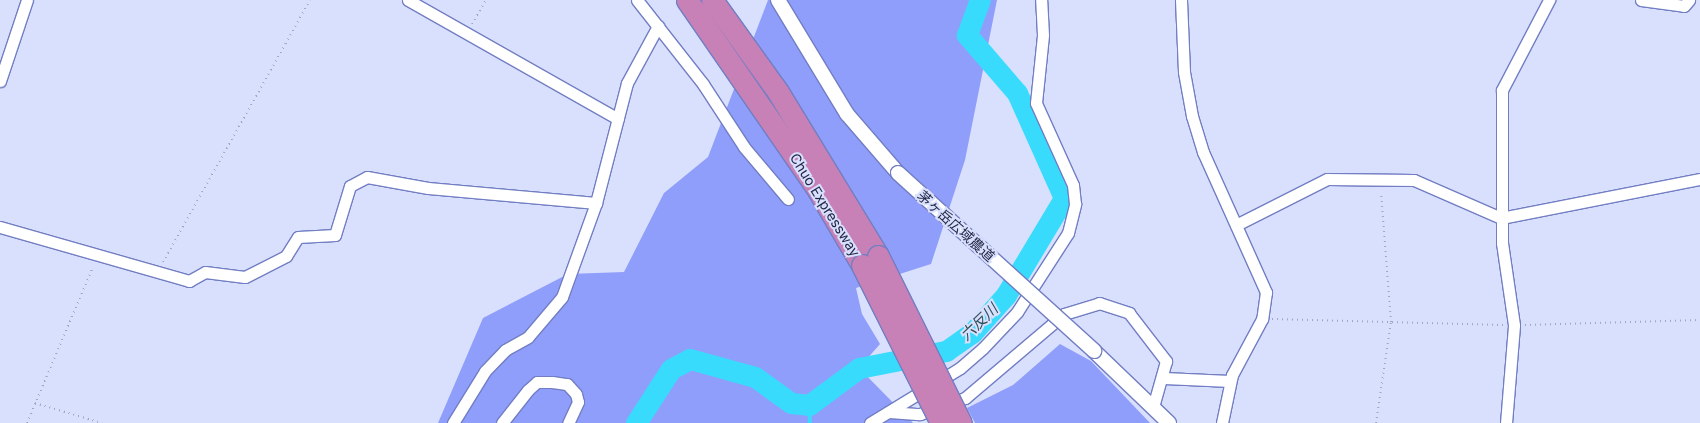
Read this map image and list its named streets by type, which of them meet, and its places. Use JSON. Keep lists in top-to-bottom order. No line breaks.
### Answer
{"streets":{"highway":["Chuo Expressway"],"street":["茅ヶ岳広域農道"]},"water":["六反川"]}
